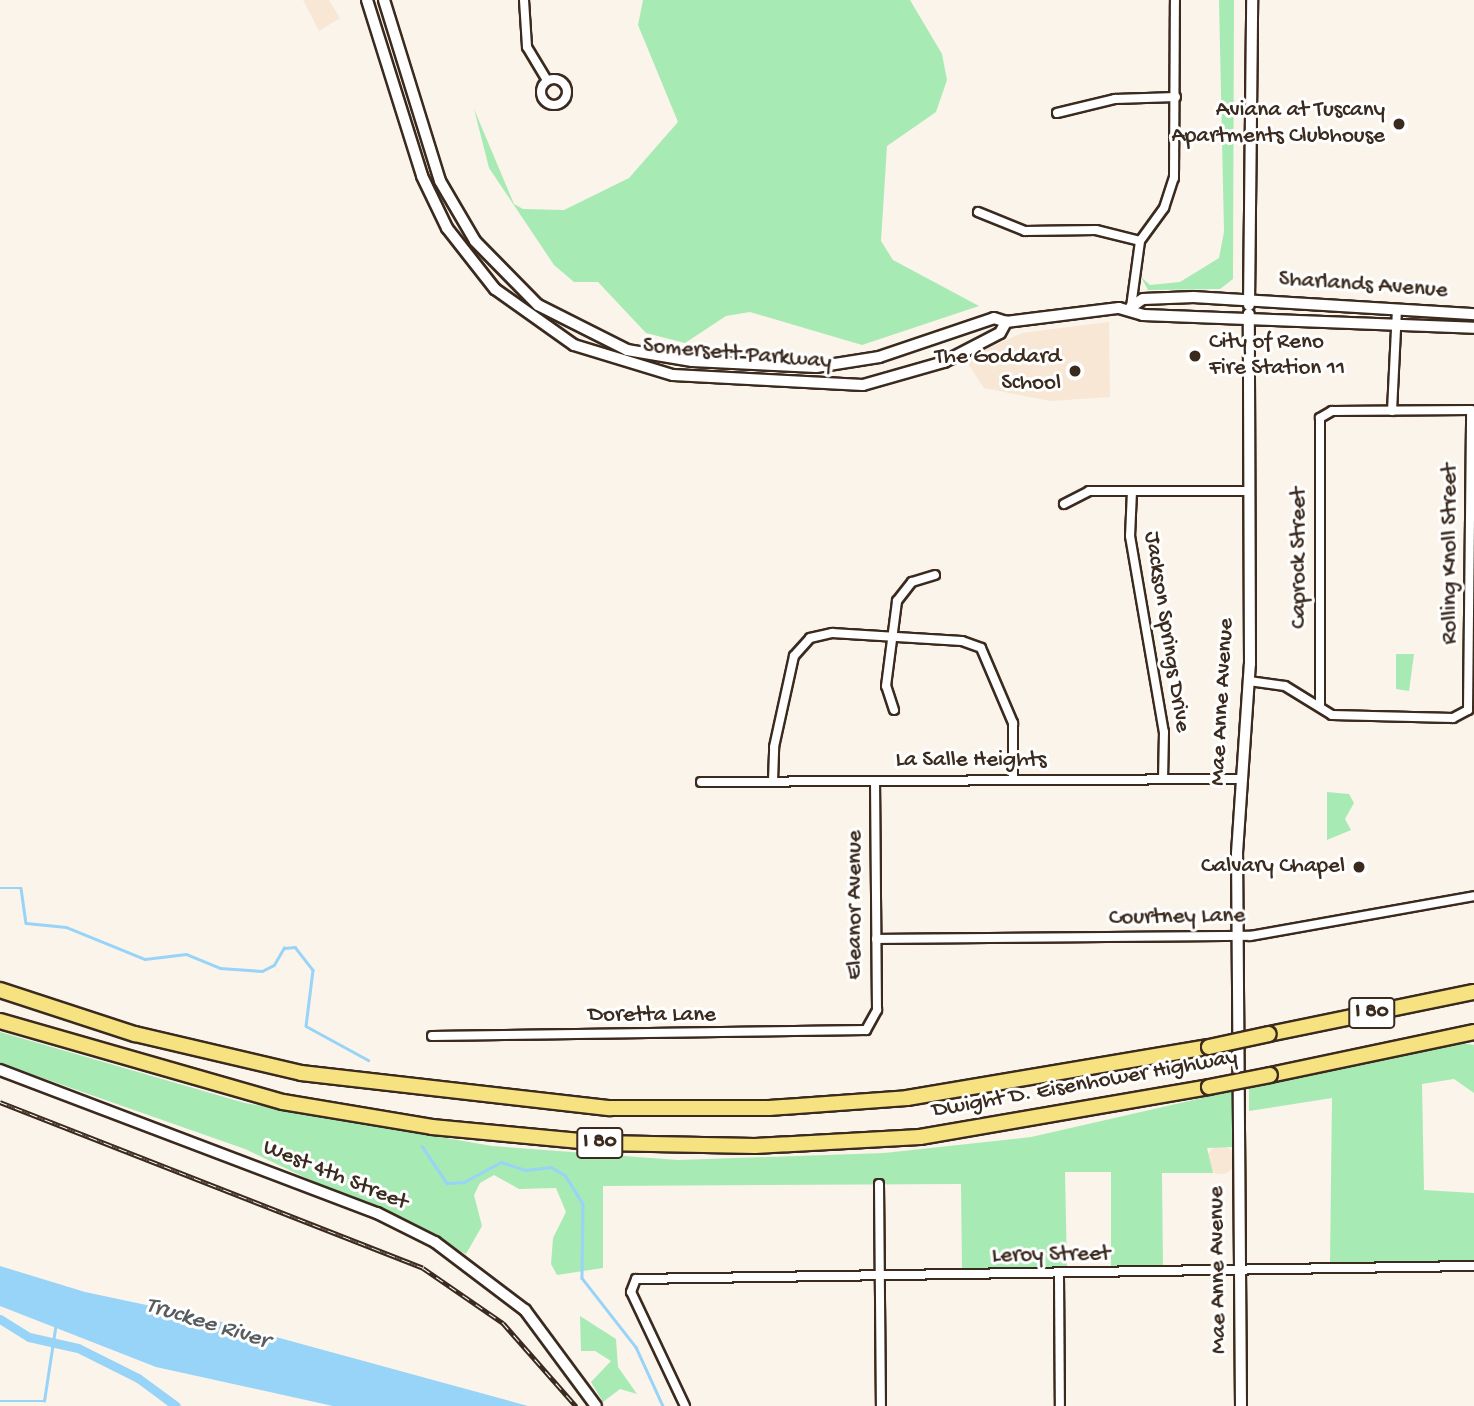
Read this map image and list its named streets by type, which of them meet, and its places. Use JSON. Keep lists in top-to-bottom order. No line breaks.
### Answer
{"streets":{"highway":["I 80","Dwight D. Eisenhower Highway"],"main road":["Sharlands Avenue","Somersett Parkway","Mae Anne Avenue","West 4th Street"],"street":["Rolling Knoll Street","Caprock Street","Jackson Springs Drive","La Salle Heights","Eleanor Avenue","Courtney Lane","Doretta Lane","Leroy Street"]},"crossings":[["Sharlands Avenue","Somersett Parkway"],["Sharlands Avenue","Mae Anne Avenue"],["Somersett Parkway","Mae Anne Avenue"],["Rolling Knoll Street","Caprock Street"],["Jackson Springs Drive","La Salle Heights"],["Mae Anne Avenue","La Salle Heights"],["Mae Anne Avenue","Courtney Lane"],["Mae Anne Avenue","Leroy Street"],["La Salle Heights","Eleanor Avenue"],["Eleanor Avenue","Courtney Lane"],["Eleanor Avenue","Doretta Lane"]],"water":["Truckee River"],"places":["Aviana at Tuscany Apartments Clubhouse","City of Reno Fire Station 11","The Goddard School","Calvary Chapel"]}
